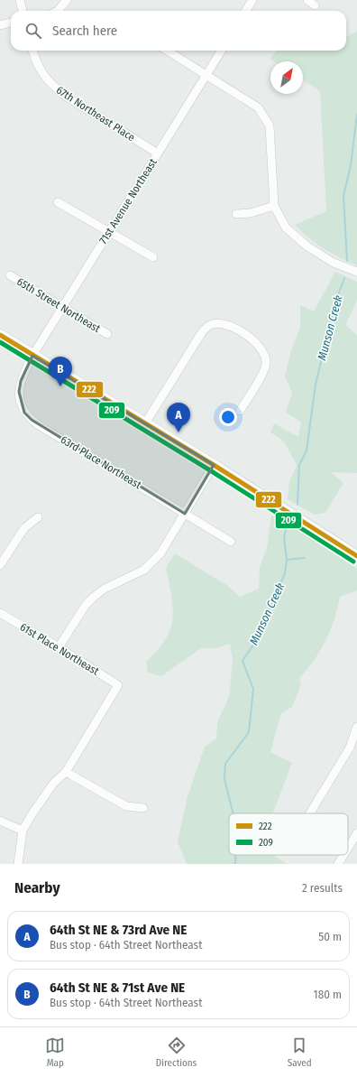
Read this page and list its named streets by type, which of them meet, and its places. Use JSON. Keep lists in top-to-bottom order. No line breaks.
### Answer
{"streets":{"street":["67th Northeast Place","71st Avenue Northeast","65th Street Northeast","63rd Place Northeast","61st Place Northeast"]},"crossings":[["67th Northeast Place","71st Avenue Northeast"],["71st Avenue Northeast","65th Street Northeast"],["71st Avenue Northeast","63rd Place Northeast"]],"water":["Munson Creek"],"lines":["transit line 222","transit line 209"],"legend":["222","209"],"north":"top right","page":{"search":"Search here","pins":["B","A"],"heading":["Nearby","2 results"],"list":[{"mark":"A","name":"64th St NE & 73rd Ave NE","note":"Bus stop · 64th Street Northeast","value":"50 m"},{"mark":"B","name":"64th St NE & 71st Ave NE","note":"Bus stop · 64th Street Northeast","value":"180 m"}],"nav":["Map","Directions","Saved"]}}
